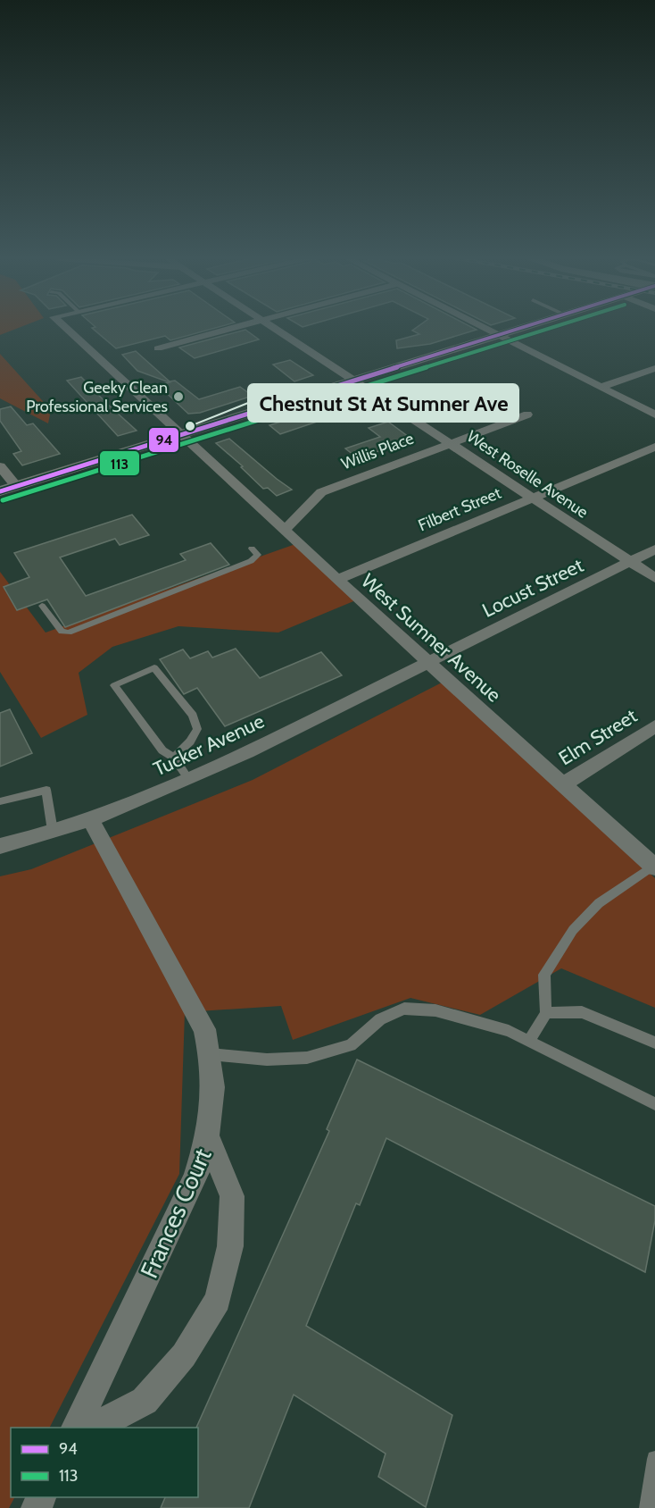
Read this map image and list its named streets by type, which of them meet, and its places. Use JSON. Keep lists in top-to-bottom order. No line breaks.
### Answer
{"streets":{"street":["Willis Place","West Roselle Avenue","Filbert Street","Locust Street","West Sumner Avenue","Elm Street","Tucker Avenue","Frances Court"]},"crossings":[["Willis Place","West Roselle Avenue"],["Willis Place","West Sumner Avenue"],["West Roselle Avenue","Filbert Street"],["West Roselle Avenue","Locust Street"],["Filbert Street","West Sumner Avenue"],["Locust Street","West Sumner Avenue"],["Locust Street","Tucker Avenue"],["West Sumner Avenue","Elm Street"],["West Sumner Avenue","Tucker Avenue"],["Tucker Avenue","Frances Court"]],"places":["Geeky Clean Professional Services","Chestnut St At Sumner Ave"],"lines":["transit line 94","transit line 113"],"legend":["94","113"]}
